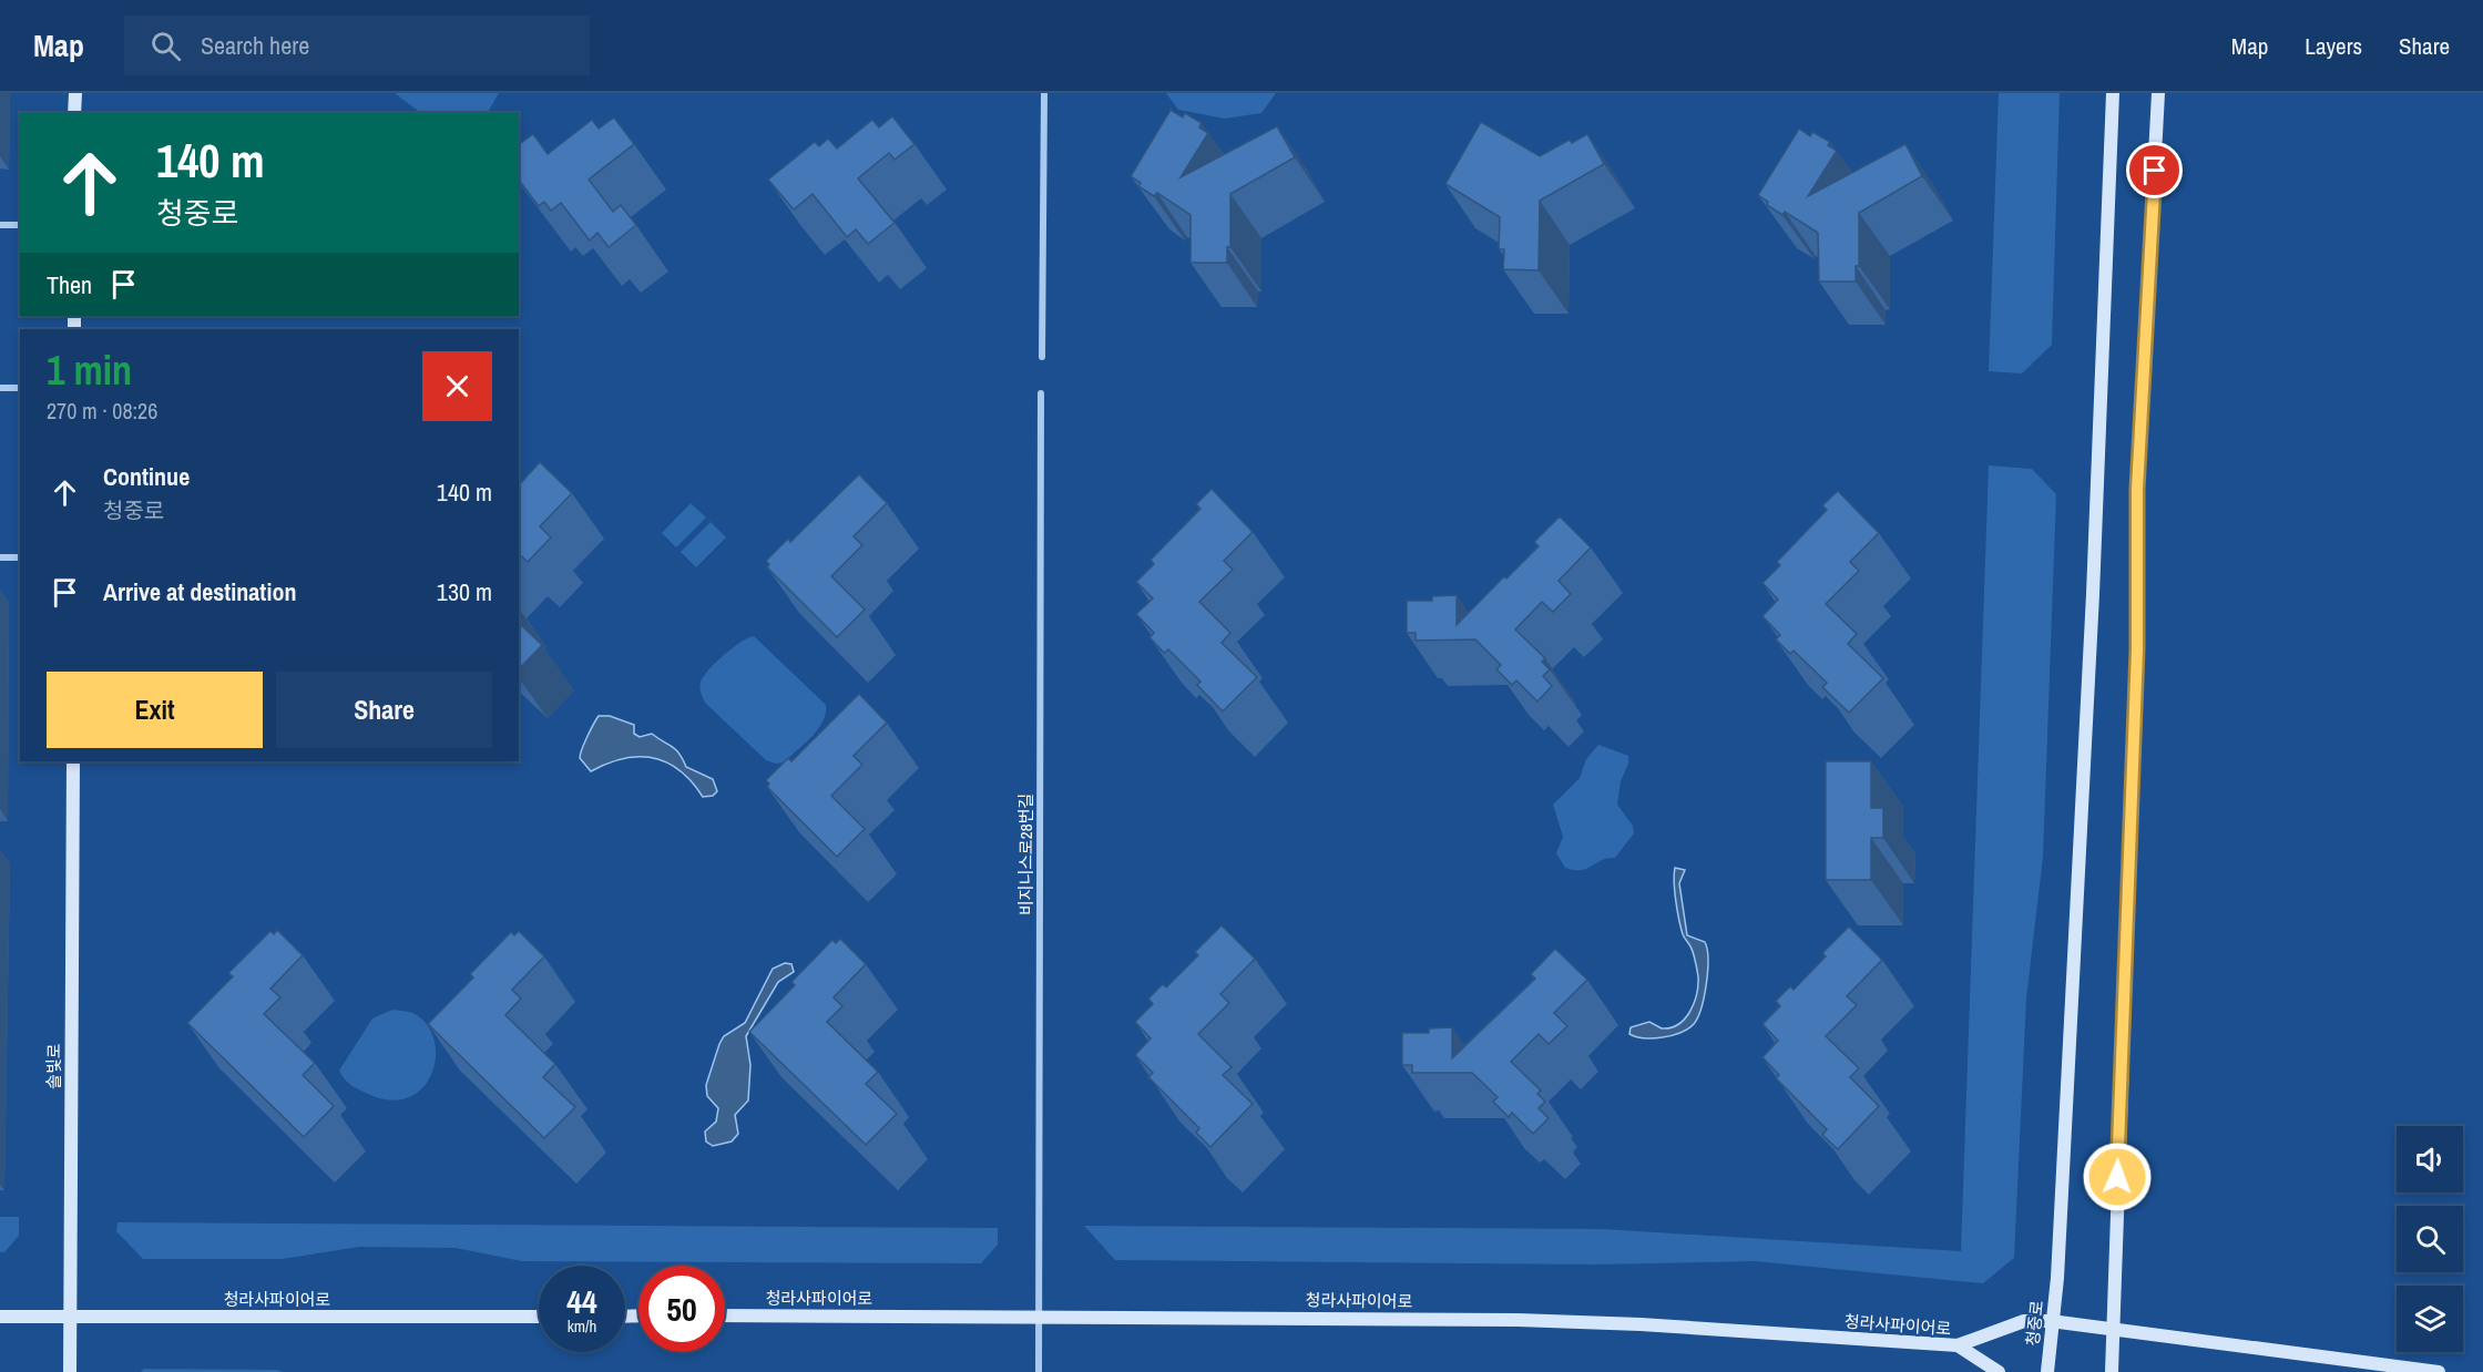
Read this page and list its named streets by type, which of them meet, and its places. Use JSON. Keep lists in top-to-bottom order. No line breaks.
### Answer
{"streets":{"main road":["솔빛로","청라사파이어로","청중로"],"street":["비지니스로28번길"]},"crossings":[["비지니스로28번길","청라사파이어로"],["솔빛로","청라사파이어로"]],"page":{"header":"Map","search":"Search here","nav":["Map","Layers","Share"],"turn":["140 m","청중로"],"then":"Then","heading":["1 min","270 m · 08:26"],"list":[{"name":"Continue","note":"청중로","value":"140 m"},{"name":"Arrive at destination","value":"130 m"}],"buttons":["Exit","Share"],"speed":"44 km/h","limit":"50"}}
